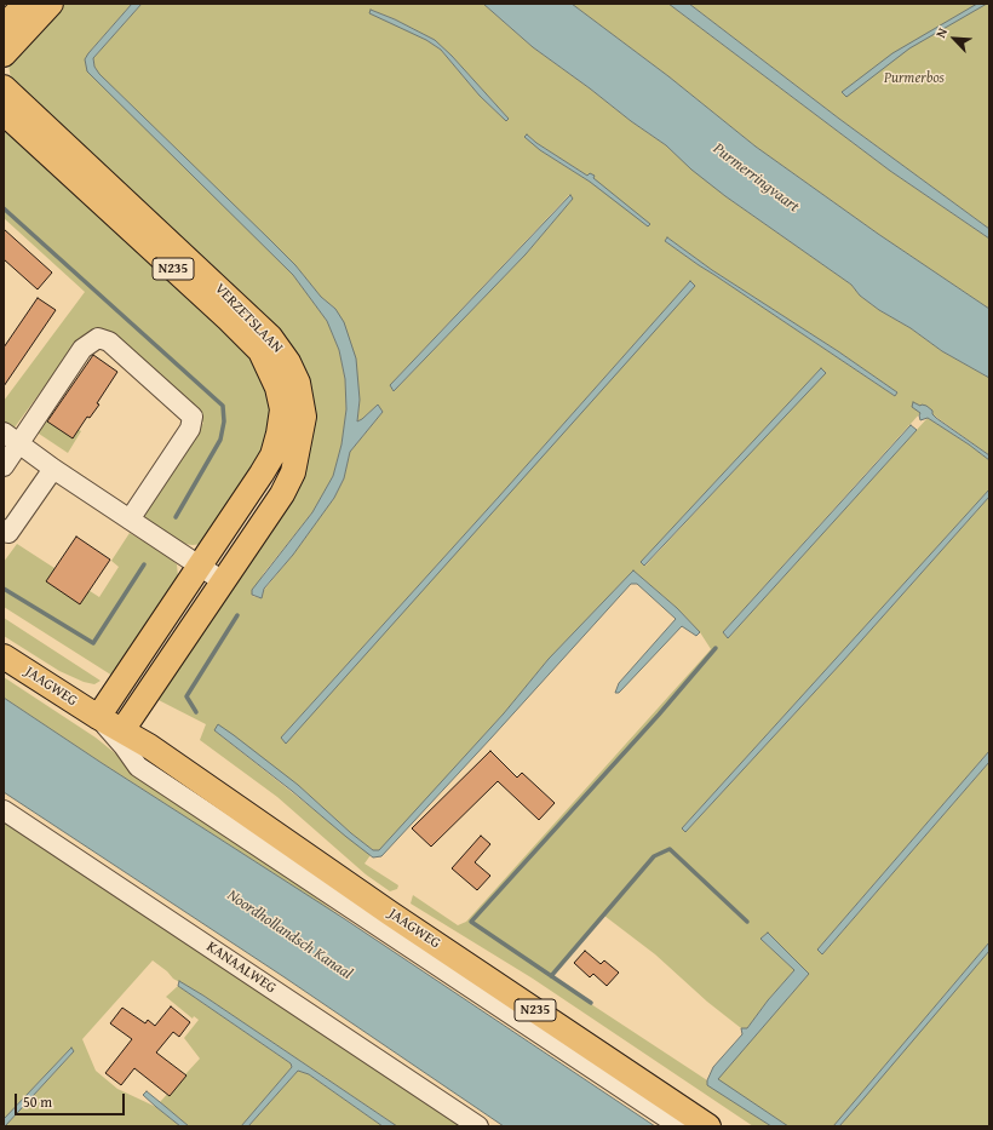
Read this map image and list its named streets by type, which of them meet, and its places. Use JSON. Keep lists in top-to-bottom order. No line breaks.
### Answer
{"streets":{"main road":["N235","VERZETSLAAN","JAAGWEG"],"street":["KANAALWEG"]},"crossings":[["VERZETSLAAN","JAAGWEG"]],"water":["Purmerringvaart","Noordhollandsch Kanaal"],"parks":["Purmerbos"],"scale_bar":"50 m","north":"top left"}
